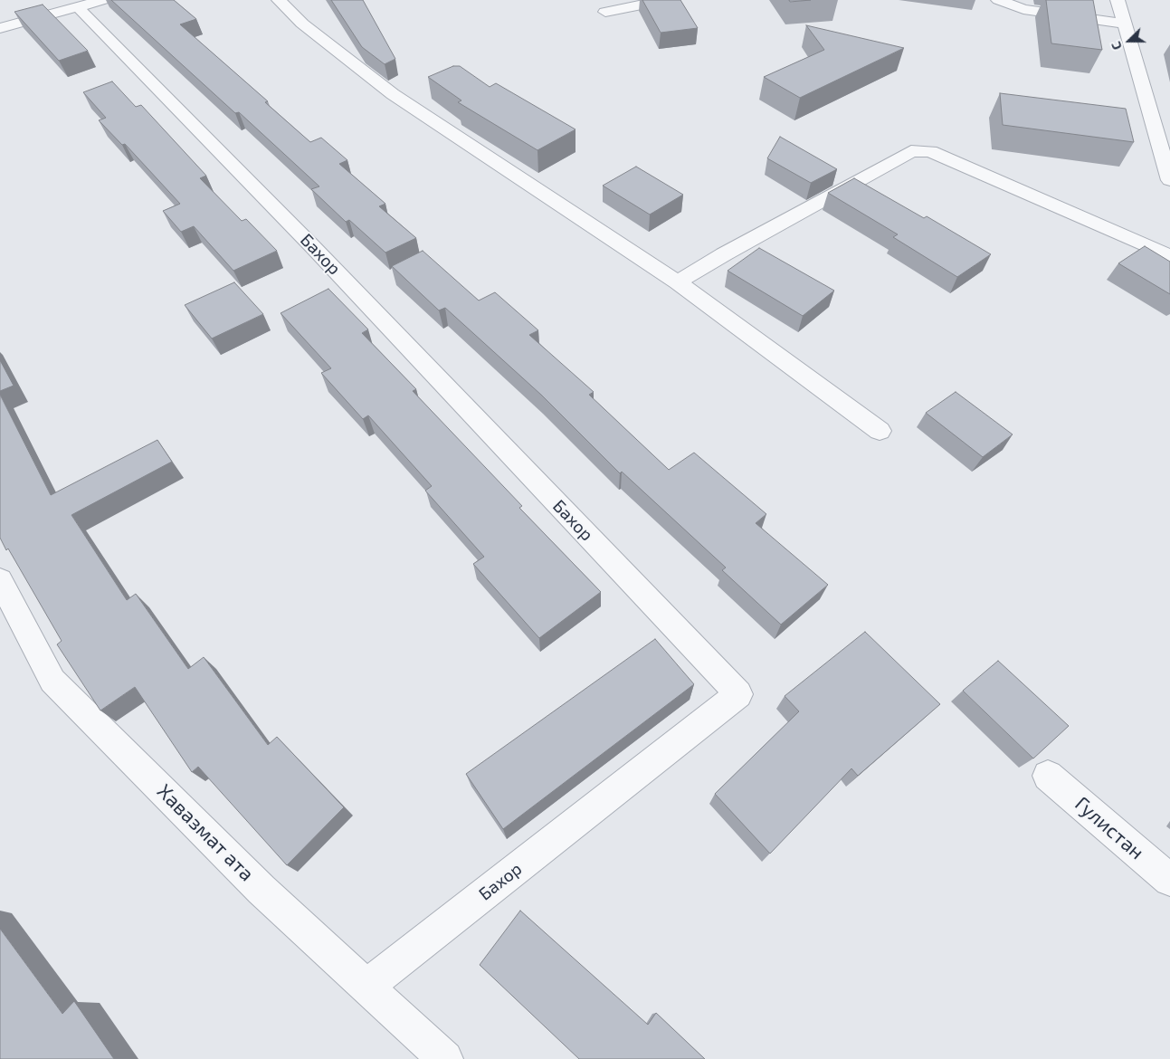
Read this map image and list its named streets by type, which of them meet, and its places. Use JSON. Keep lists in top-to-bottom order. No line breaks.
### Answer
{"streets":{"street":["Бахор","Гулистан","Хавазмат ата"]},"crossings":[["Бахор","Хавазмат ата"]],"north":"left"}
